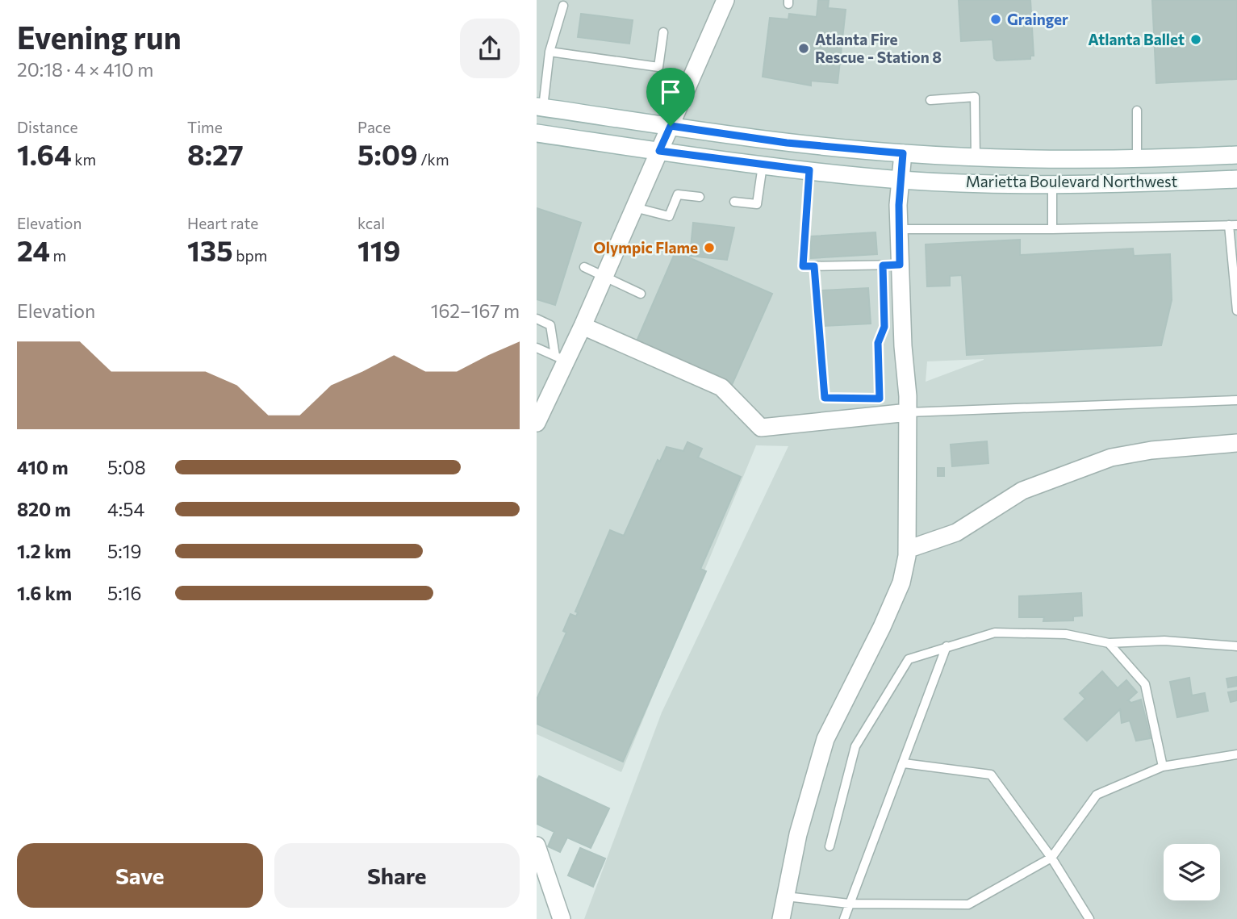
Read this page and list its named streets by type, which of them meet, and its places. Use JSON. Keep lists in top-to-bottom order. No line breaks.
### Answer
{"streets":{"street":["Marietta Boulevard Northwest"]},"places":["Grainger","Atlanta Ballet","Atlanta Fire Rescue - Station 8","Olympic Flame"],"page":{"heading":["Evening run","20:18 · 4 × 410 m"],"stats":[["Distance","1.64 km"],["Time","8:27"],["Pace","5:09 /km"],["Elevation","24 m"],["Heart rate","135 bpm"],["kcal","119"]],"chart":["Elevation","162–167 m"],"list":[{"name":"410 m","note":"5:08"},{"name":"820 m","note":"4:54"},{"name":"1.2 km","note":"5:19"},{"name":"1.6 km","note":"5:16"}],"buttons":["Save","Share"]}}
